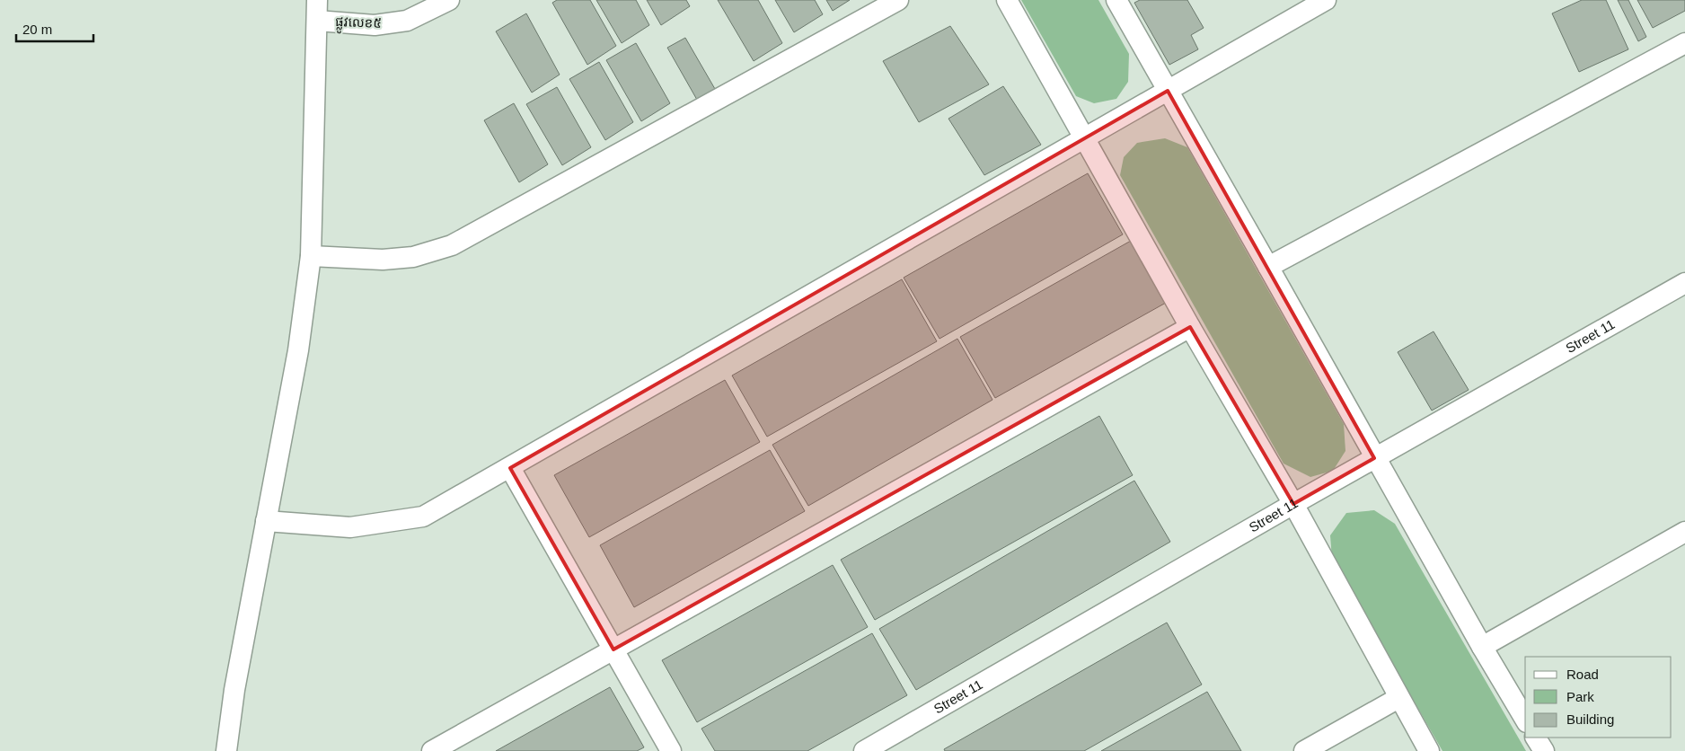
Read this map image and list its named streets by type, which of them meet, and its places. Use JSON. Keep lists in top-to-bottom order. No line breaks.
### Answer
{"streets":{"street":["ផ្លូវលេខ៥","Street 11"]},"legend":["Road","Park","Building"],"scale_bar":"20 m"}
